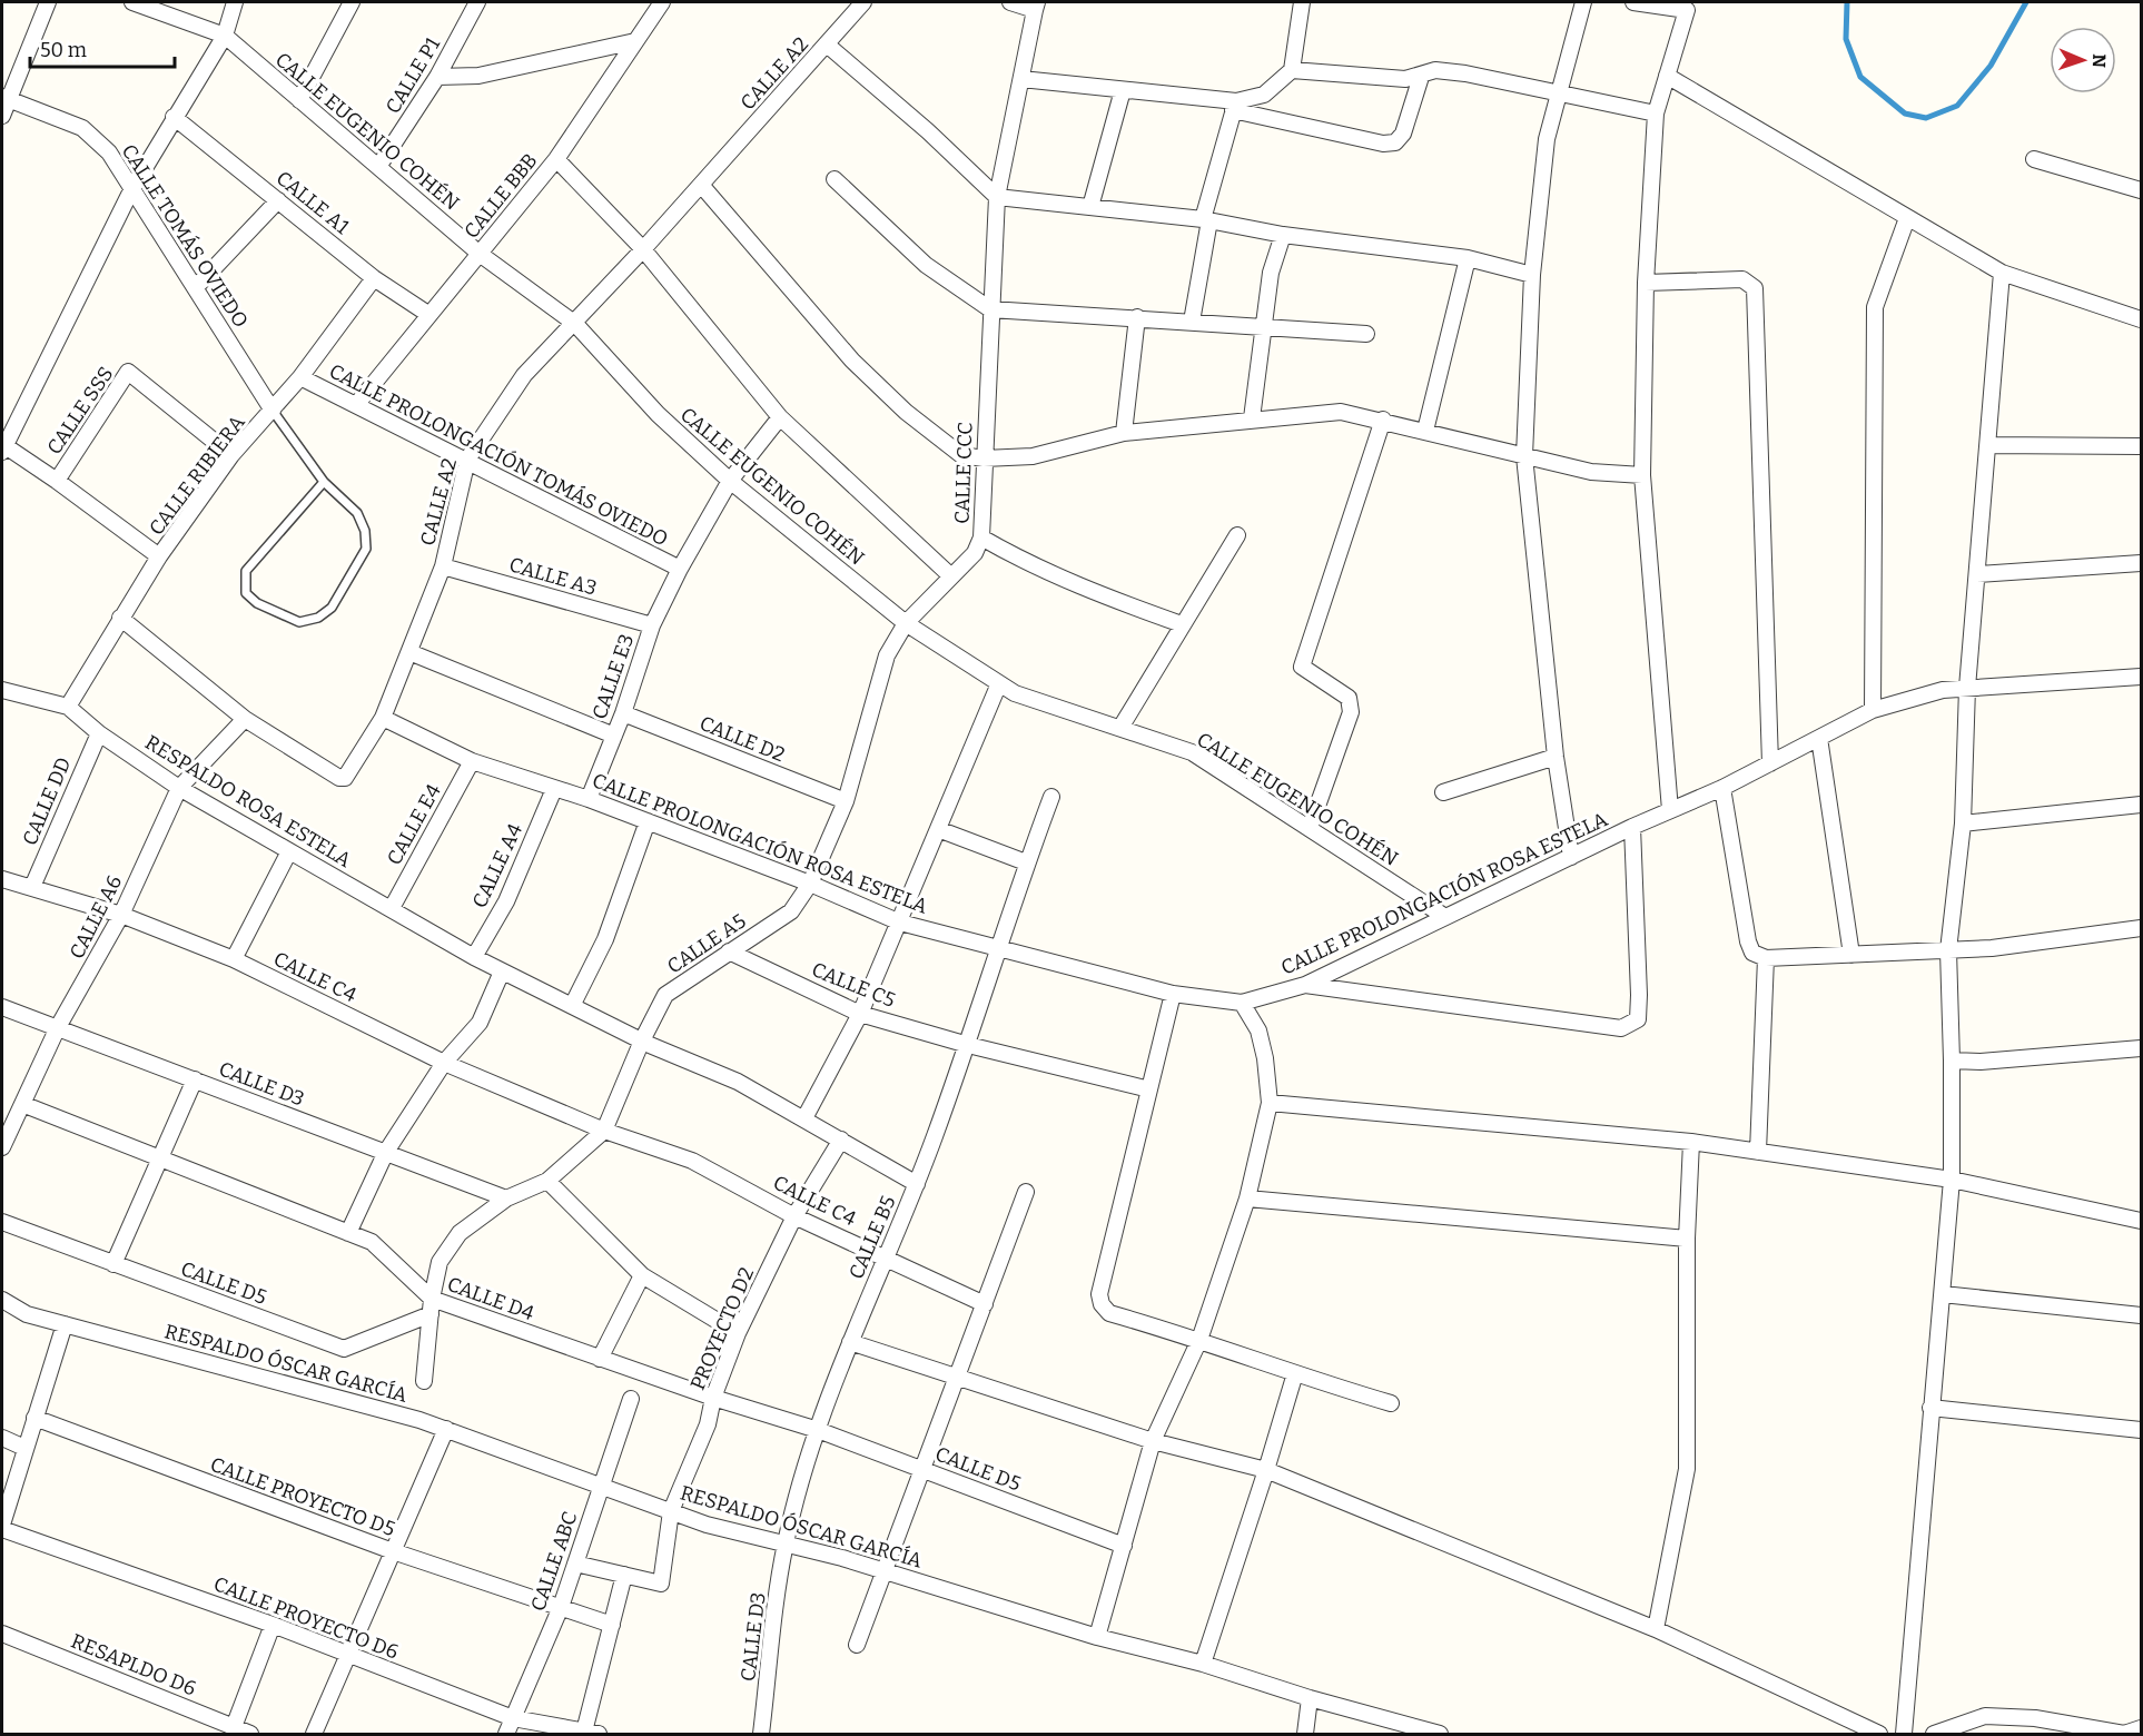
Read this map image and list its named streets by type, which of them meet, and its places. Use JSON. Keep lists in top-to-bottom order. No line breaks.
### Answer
{"streets":{"street":["CALLE A2","CALLE P1","CALLE EUGENIO COHÉN","CALLE BBB","CALLE A1","CALLE TOMÁS OVIEDO","CALLE SSS","CALLE PROLONGACIÓN TOMÁS OVIEDO","CALLE CCC","CALLE RIBIERA","CALLE A3","CALLE E3","CALLE D2","CALLE DD","RESPALDO ROSA ESTELA","CALLE E4","CALLE PROLONGACIÓN ROSA ESTELA","CALLE A4","CALLE A6","CALLE A5","CALLE C4","CALLE C5","CALLE D3","CALLE B5","CALLE D5","CALLE D4","PROYECTO D2","RESPALDO ÓSCAR GARCÍA","CALLE PROYECTO D5","CALLE ABC","CALLE PROYECTO D6","RESAPLDO D6"]},"crossings":[["CALLE A2","CALLE EUGENIO COHÉN"],["CALLE A2","CALLE PROLONGACIÓN TOMÁS OVIEDO"],["CALLE A2","CALLE RIBIERA"],["CALLE A2","CALLE A3"],["CALLE A2","CALLE PROLONGACIÓN ROSA ESTELA"],["CALLE A2","CALLE A6"],["CALLE P1","CALLE EUGENIO COHÉN"],["CALLE EUGENIO COHÉN","CALLE BBB"],["CALLE EUGENIO COHÉN","CALLE CCC"],["CALLE EUGENIO COHÉN","CALLE E3"],["CALLE EUGENIO COHÉN","CALLE PROLONGACIÓN ROSA ESTELA"],["CALLE BBB","CALLE A1"],["CALLE BBB","CALLE PROLONGACIÓN TOMÁS OVIEDO"],["CALLE A1","CALLE RIBIERA"],["CALLE TOMÁS OVIEDO","CALLE RIBIERA"],["CALLE SSS","CALLE RIBIERA"],["CALLE PROLONGACIÓN TOMÁS OVIEDO","CALLE RIBIERA"],["CALLE PROLONGACIÓN TOMÁS OVIEDO","CALLE E3"],["CALLE CCC","CALLE D2"],["CALLE CCC","CALLE A5"],["CALLE RIBIERA","RESPALDO ROSA ESTELA"],["CALLE A3","CALLE E3"],["CALLE E3","CALLE D2"],["CALLE E3","CALLE PROLONGACIÓN ROSA ESTELA"],["CALLE D2","CALLE A5"],["CALLE DD","RESPALDO ROSA ESTELA"],["CALLE DD","CALLE C4"],["RESPALDO ROSA ESTELA","CALLE E4"],["RESPALDO ROSA ESTELA","CALLE A4"],["RESPALDO ROSA ESTELA","CALLE A6"],["RESPALDO ROSA ESTELA","CALLE A5"],["RESPALDO ROSA ESTELA","CALLE B5"],["RESPALDO ROSA ESTELA","PROYECTO D2"],["CALLE E4","CALLE PROLONGACIÓN ROSA ESTELA"],["CALLE PROLONGACIÓN ROSA ESTELA","CALLE A4"],["CALLE PROLONGACIÓN ROSA ESTELA","CALLE A5"],["CALLE PROLONGACIÓN ROSA ESTELA","CALLE B5"],["CALLE A6","CALLE C4"],["CALLE A6","CALLE D3"],["CALLE A6","CALLE D4"],["CALLE A5","CALLE C4"],["CALLE A5","CALLE C5"],["CALLE A5","CALLE D3"],["CALLE A5","CALLE D5"],["CALLE A5","CALLE D4"],["CALLE C4","CALLE B5"],["CALLE C4","PROYECTO D2"],["CALLE C5","CALLE B5"],["CALLE D3","CALLE B5"],["CALLE D3","RESPALDO ÓSCAR GARCÍA"],["CALLE B5","CALLE D5"],["CALLE B5","CALLE D4"],["CALLE B5","RESPALDO ÓSCAR GARCÍA"],["CALLE D5","CALLE D4"],["CALLE D4","PROYECTO D2"],["PROYECTO D2","RESPALDO ÓSCAR GARCÍA"],["RESPALDO ÓSCAR GARCÍA","CALLE ABC"],["CALLE PROYECTO D5","CALLE ABC"],["CALLE ABC","CALLE PROYECTO D6"]],"scale_bar":"50 m","north":"right"}
